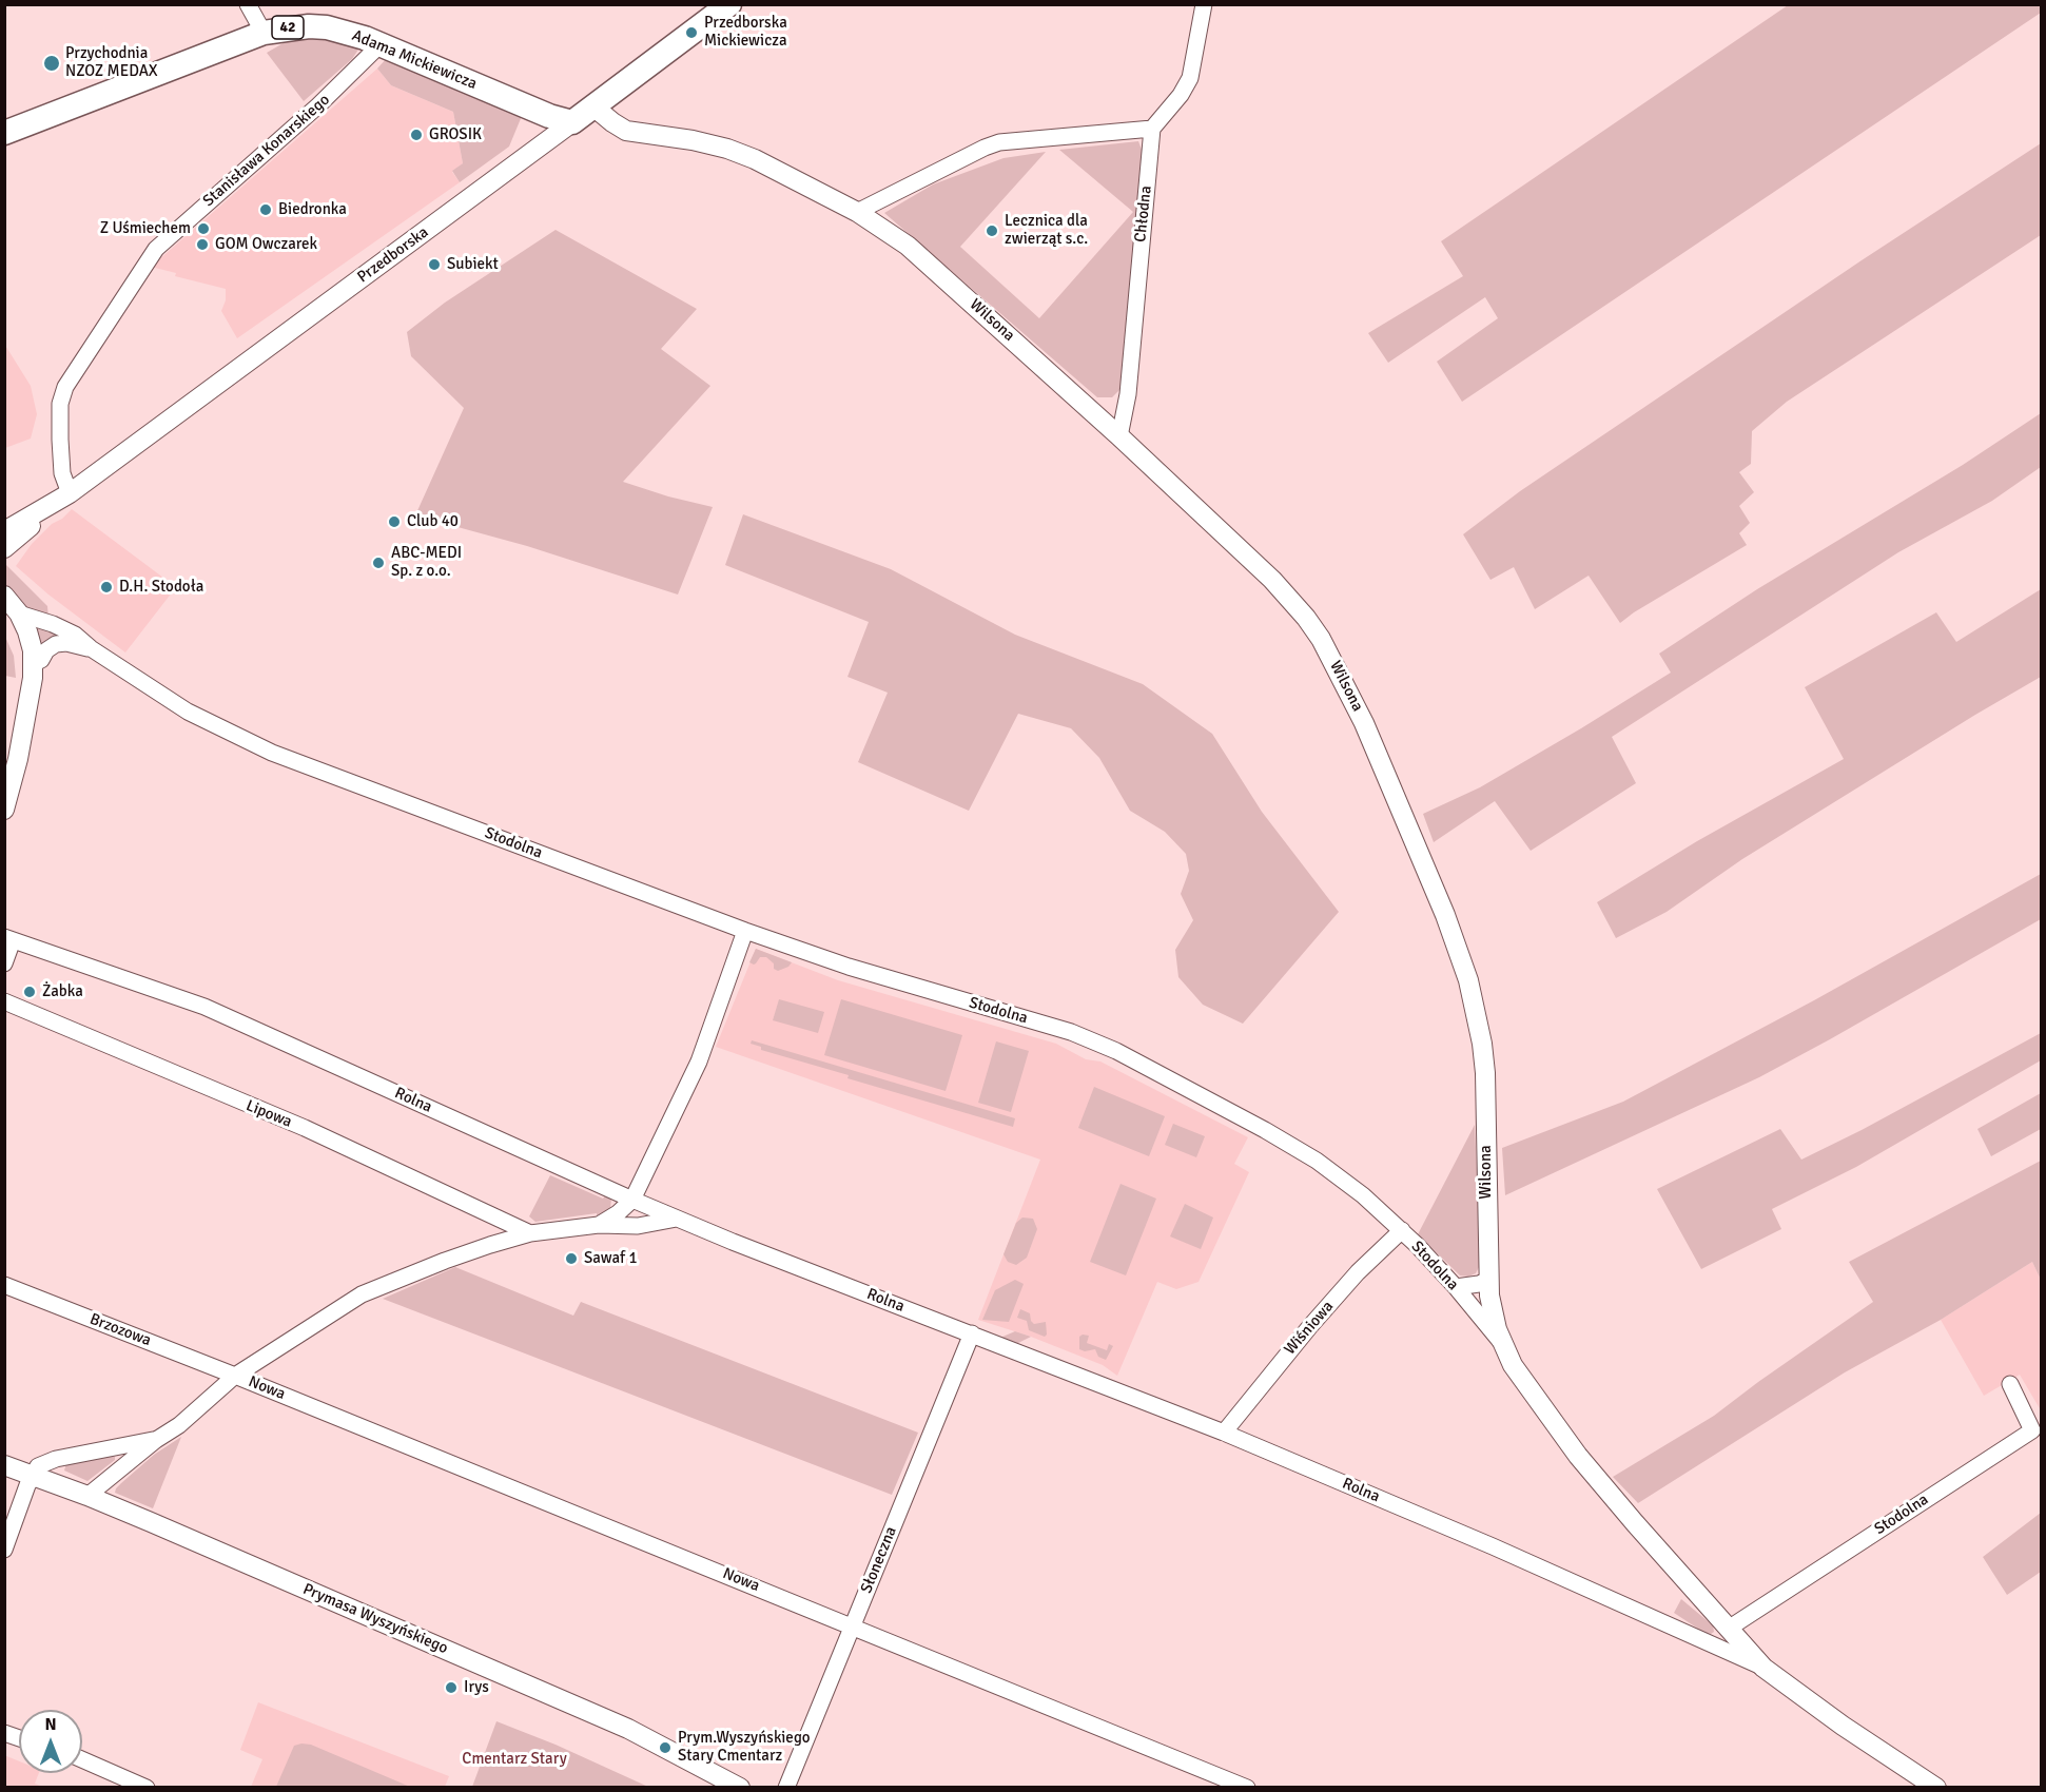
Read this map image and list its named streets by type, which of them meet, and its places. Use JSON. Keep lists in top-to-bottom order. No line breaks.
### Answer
{"streets":{"main road":["42","Adama Mickiewicza","Przedborska"],"street":["Stanisława Konarskiego","Chłodna","Wilsona","Stodolna","Rolna","Lipowa","Wiśniowa","Brzozowa","Nowa","Słoneczna","Prymasa Wyszyńskiego"]},"crossings":[["Adama Mickiewicza","Stanisława Konarskiego"],["Adama Mickiewicza","Przedborska"],["Stanisława Konarskiego","Przedborska"],["Chłodna","Wilsona"],["Przedborska","Wilsona"],["Wilsona","Stodolna"],["Stodolna","Rolna"],["Stodolna","Wiśniowa"],["Rolna","Wiśniowa"],["Rolna","Słoneczna"],["Brzozowa","Nowa"],["Nowa","Słoneczna"]],"parks":["Cmentarz Stary"],"places":["Przedborska Mickiewicza","Przychodnia NZOZ MEDAX","GROSIK","Biedronka","Z Uśmiechem","Lecznica dla zwierząt s.c.","GOM Owczarek","Subiekt","Club 40","ABC-MEDI Sp. z o.o.","D.H. Stodoła","Żabka","Sawaf 1","Irys","Prym.Wyszyńskiego Stary Cmentarz"],"north":"top"}
